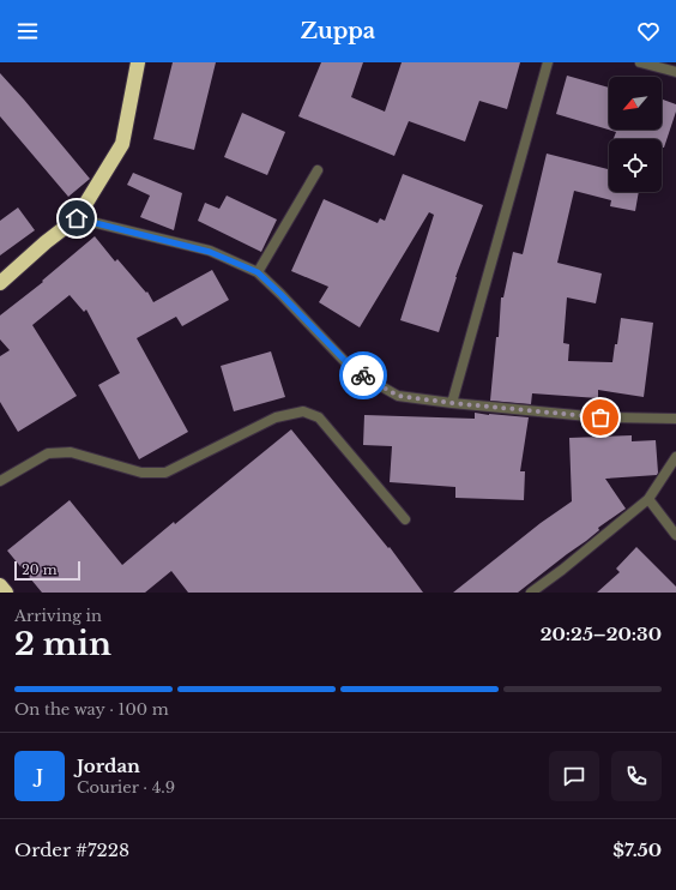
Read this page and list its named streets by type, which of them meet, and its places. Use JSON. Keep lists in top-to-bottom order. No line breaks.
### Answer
{"scale_bar":"20 m","north":"bottom left","page":{"header":"Zuppa","scale":"20 m","heading":["2 min","Arriving in","20:25–20:30"],"panel":["Jordan","Courier · 4.9","Order #7228","$7.50"],"bar":"On the way · 100 m","round":"J"}}
